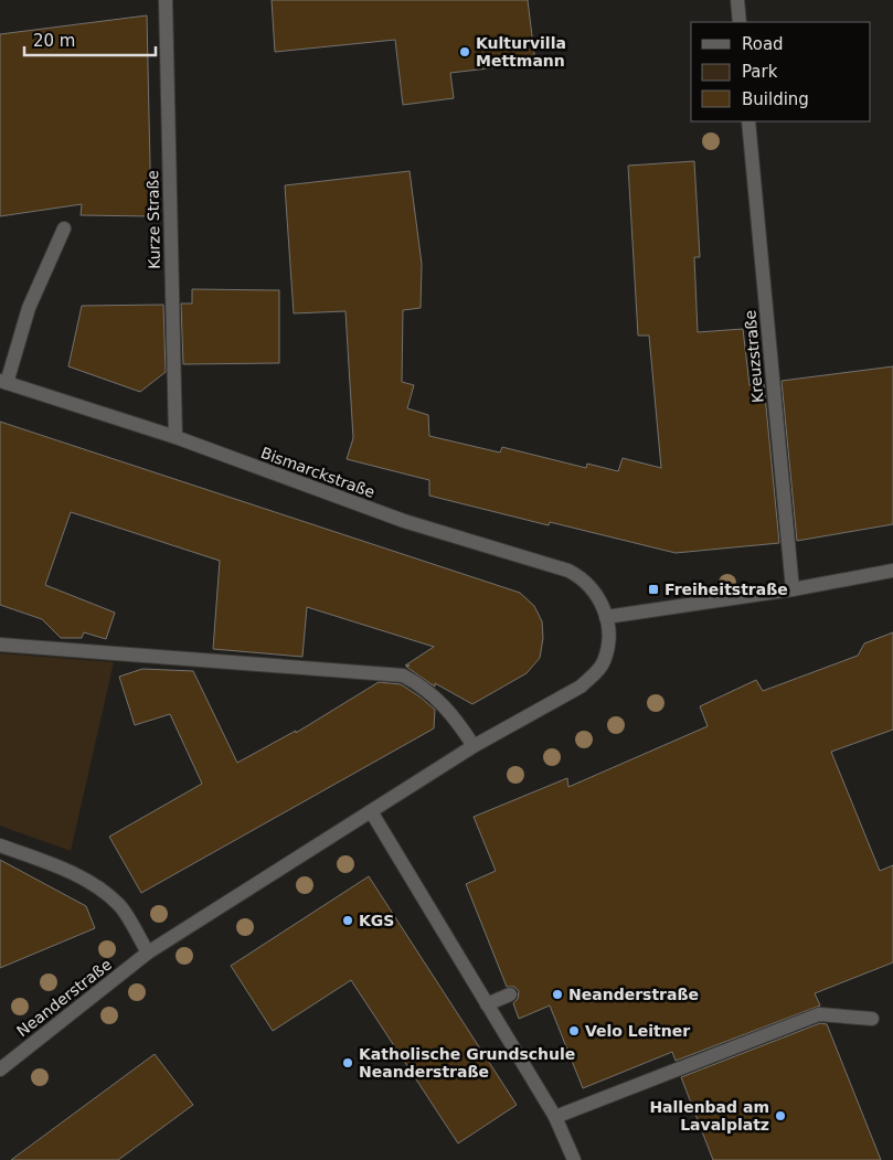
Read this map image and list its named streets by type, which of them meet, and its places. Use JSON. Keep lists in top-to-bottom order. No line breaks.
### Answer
{"streets":{"street":["Kurze Straße","Kreuzstraße","Bismarckstraße","Neanderstraße"]},"crossings":[["Kurze Straße","Bismarckstraße"],["Bismarckstraße","Neanderstraße"]],"places":{"other":["Kulturvilla Mettmann","KGS","Neanderstraße","Velo Leitner","Katholische Grundschule Neanderstraße","Hallenbad am Lavalplatz"],"transit":["Freiheitstraße"]},"legend":["Road","Park","Building"],"scale_bar":"20 m"}
